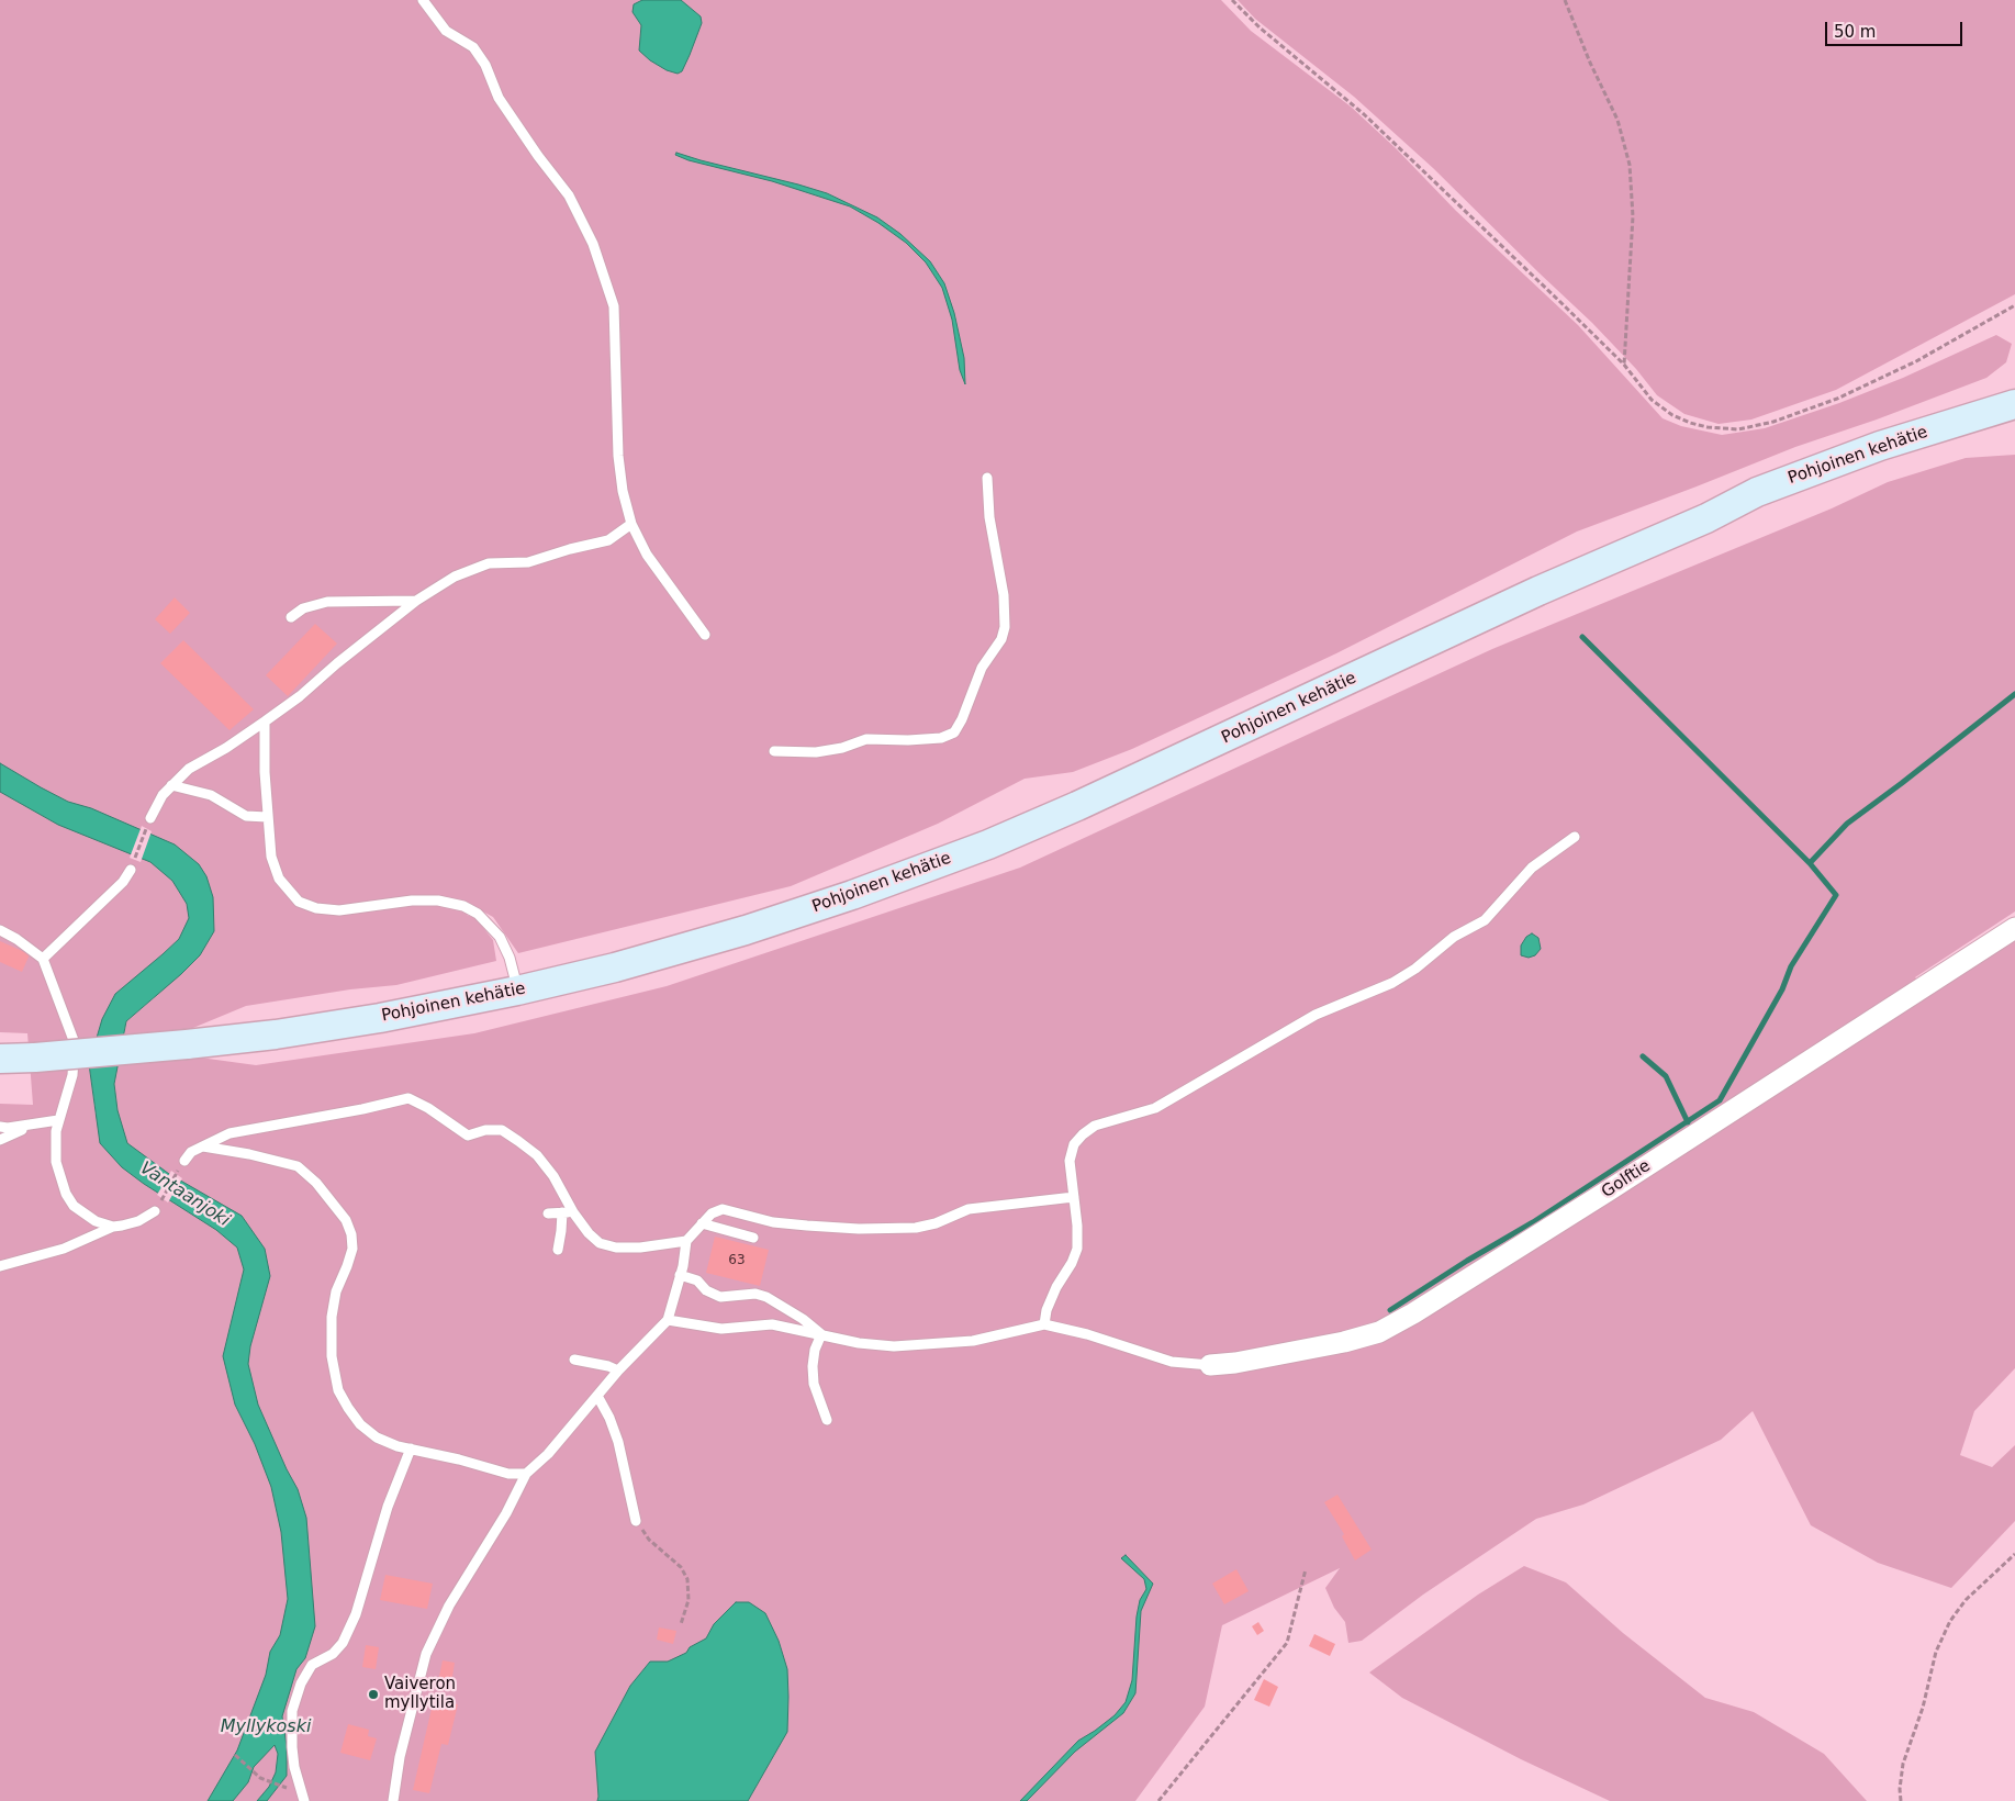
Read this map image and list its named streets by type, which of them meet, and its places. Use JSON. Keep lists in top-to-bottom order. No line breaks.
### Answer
{"streets":{"main road":["Pohjoinen kehätie"],"street":["Golftie"]},"water":["Vantaanjoki","Myllykoski"],"places":["Vaiveron myllytila"],"house_numbers":["63"],"scale_bar":"50 m"}
